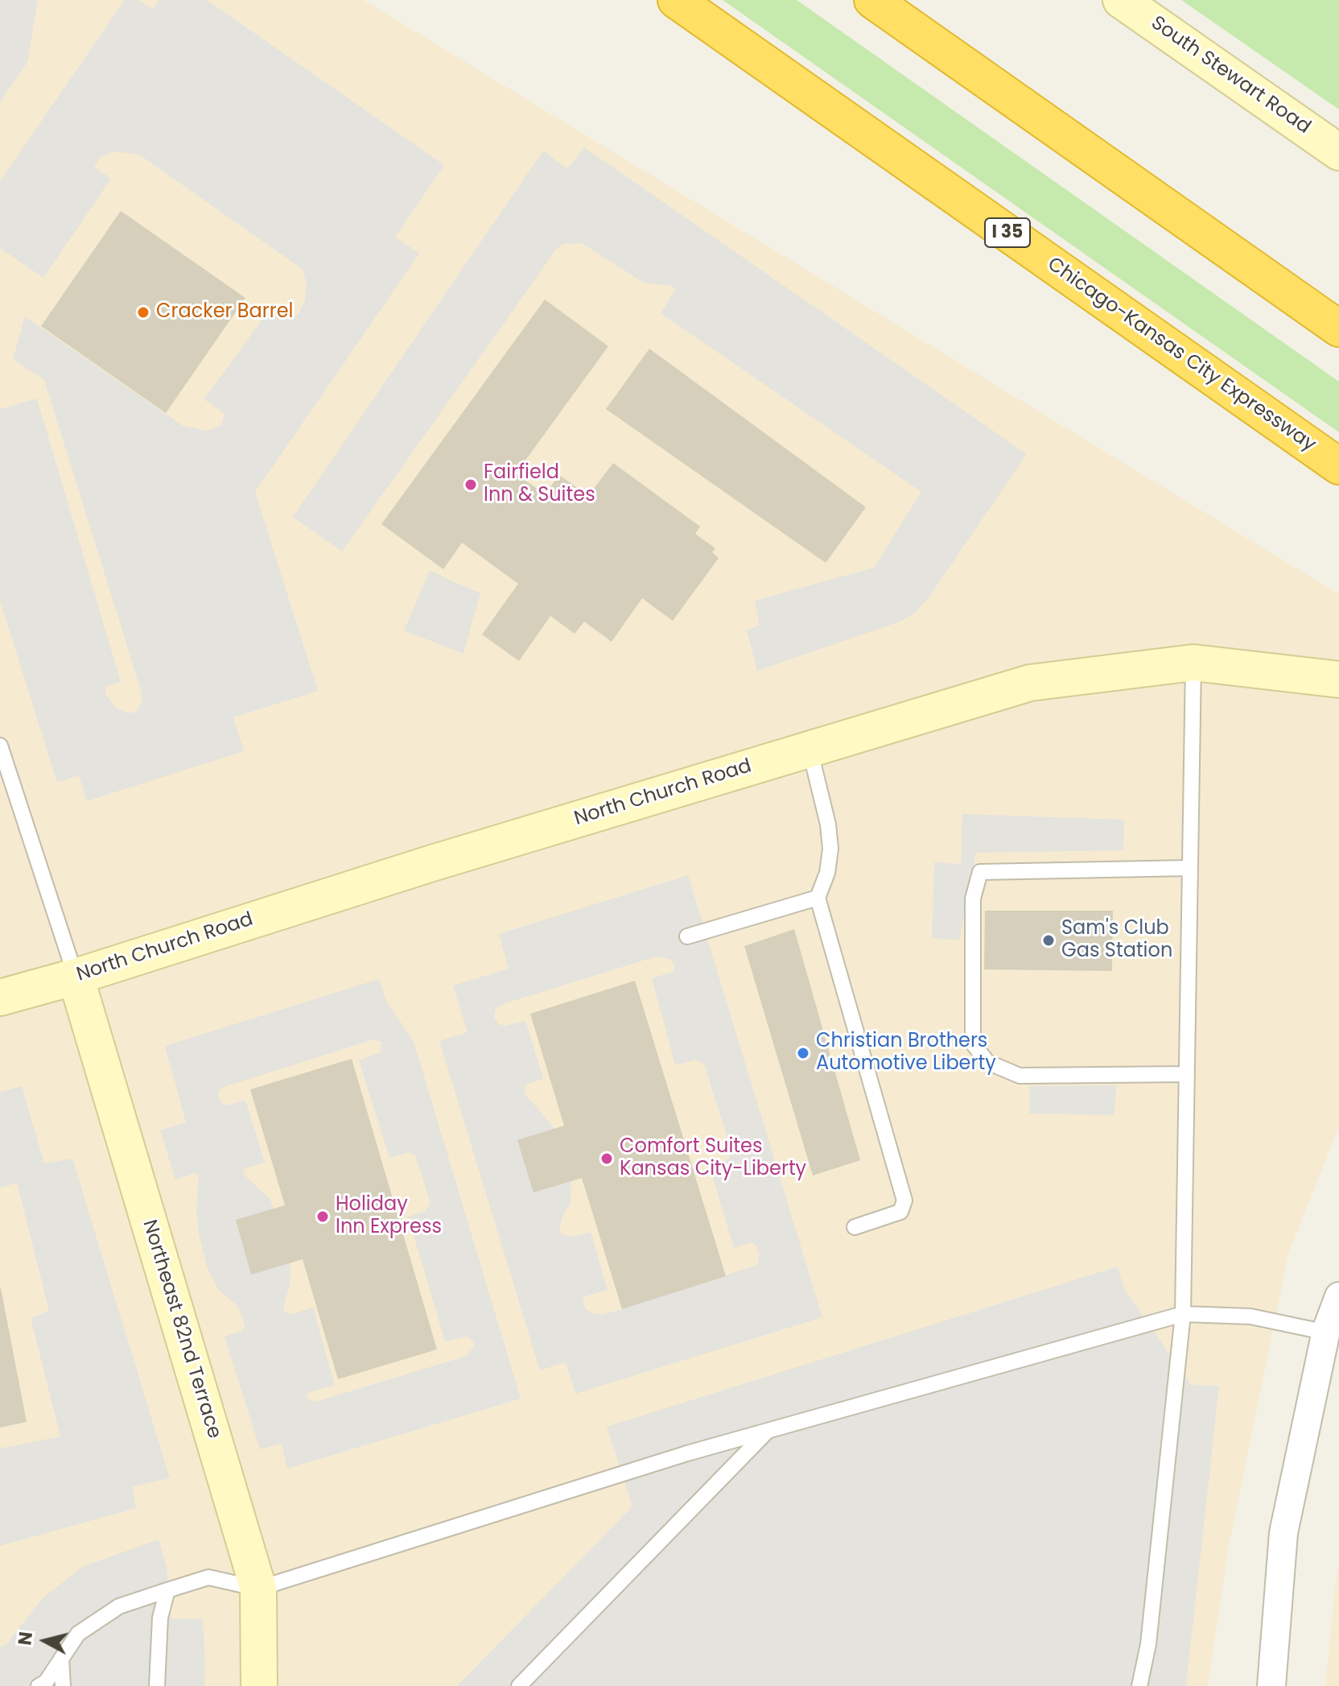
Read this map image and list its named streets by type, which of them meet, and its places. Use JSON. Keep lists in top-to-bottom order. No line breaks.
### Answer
{"streets":{"highway":["I 35","Chicago-Kansas City Expressway"],"main road":["South Stewart Road","North Church Road","Northeast 82nd Terrace"]},"crossings":[["North Church Road","Northeast 82nd Terrace"]],"places":["Cracker Barrel","Fairfield Inn & Suites","Sam's Club Gas Station","Christian Brothers Automotive Liberty","Comfort Suites Kansas City-Liberty","Holiday Inn Express"],"north":"left"}
